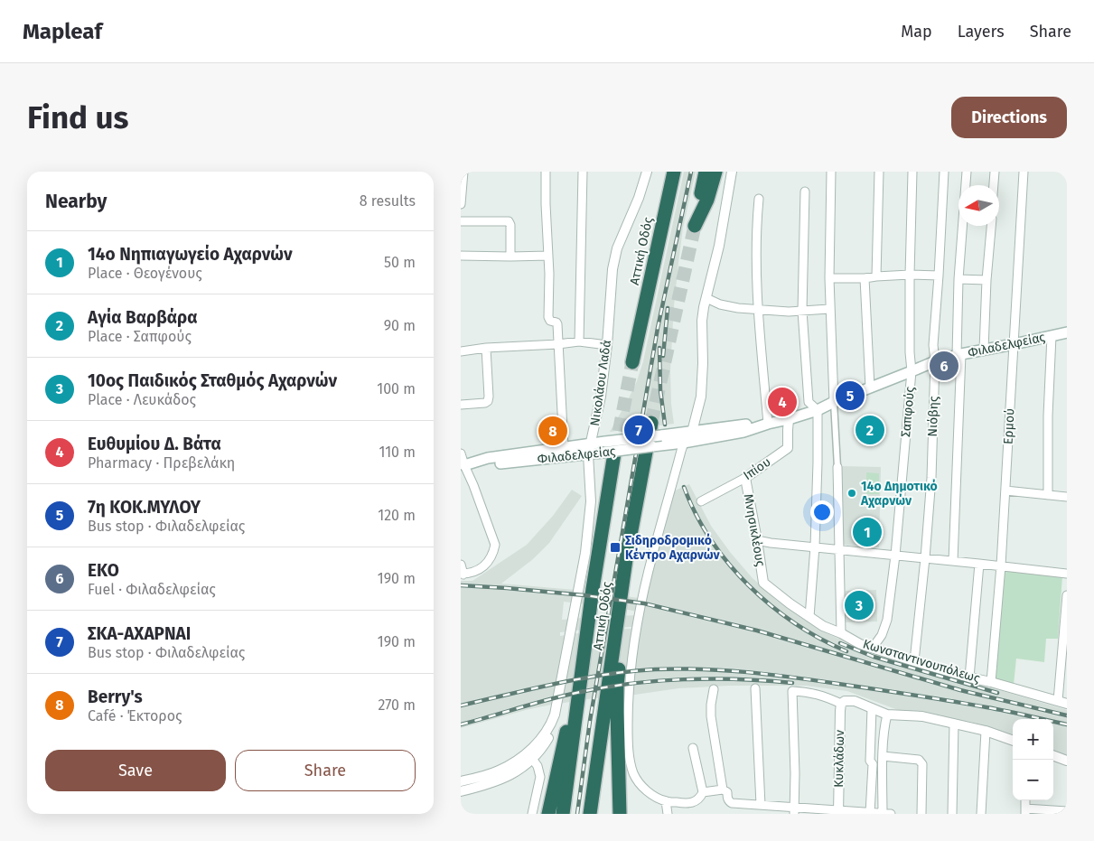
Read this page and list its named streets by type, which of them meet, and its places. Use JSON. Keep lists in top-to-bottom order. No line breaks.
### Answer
{"streets":{"highway":["Αττική Οδός"],"main road":["Φιλαδελφείας"],"street":["Νικολάου Λαδά","Σαπφούς","Νιόβης","Ερμού","Ιπίου","Μνησικλέους","Κωνσταντινουπόλεως","Κυκλάδων"]},"crossings":[["Αττική Οδός","Φιλαδελφείας"],["Φιλαδελφείας","Νικολάου Λαδά"],["Φιλαδελφείας","Σαπφούς"],["Φιλαδελφείας","Νιόβης"],["Φιλαδελφείας","Ερμού"],["Φιλαδελφείας","Ιπίου"],["Σαπφούς","Κωνσταντινουπόλεως"],["Νιόβης","Κωνσταντινουπόλεως"],["Ερμού","Κωνσταντινουπόλεως"],["Ιπίου","Μνησικλέους"],["Μνησικλέους","Κωνσταντινουπόλεως"]],"places":{"other":["14ο Δημοτικό Αχαρνών"],"transit":["Σιδηροδρομικό Κέντρο Αχαρνών"]},"north":"left","page":{"header":"Mapleaf","nav":["Map","Layers","Share"],"buttons":["Directions",["Save","Share"]],"title":"Find us","heading":["Nearby","8 results"],"list":[{"mark":"1","name":"14ο Νηπιαγωγείο Αχαρνών","note":"Place · Θεογένους","value":"50 m"},{"mark":"2","name":"Αγία Βαρβάρα","note":"Place · Σαπφούς","value":"90 m"},{"mark":"3","name":"10ος Παιδικός Σταθμός Αχαρνών","note":"Place · Λευκάδος","value":"100 m"},{"mark":"4","name":"Ευθυμίου Δ. Βάτα","note":"Pharmacy · Πρεβελάκη","value":"110 m"},{"mark":"5","name":"7η ΚΟΚ.ΜΥΛΟΥ","note":"Bus stop · Φιλαδελφείας","value":"120 m"},{"mark":"6","name":"EKO","note":"Fuel · Φιλαδελφείας","value":"190 m"},{"mark":"7","name":"ΣΚΑ-ΑΧΑΡΝΑΙ","note":"Bus stop · Φιλαδελφείας","value":"190 m"},{"mark":"8","name":"Berry's","note":"Café · Έκτορος","value":"270 m"}],"pins":["6","5","4","2","7","8","1","3"],"map_buttons":["+","−"]}}
